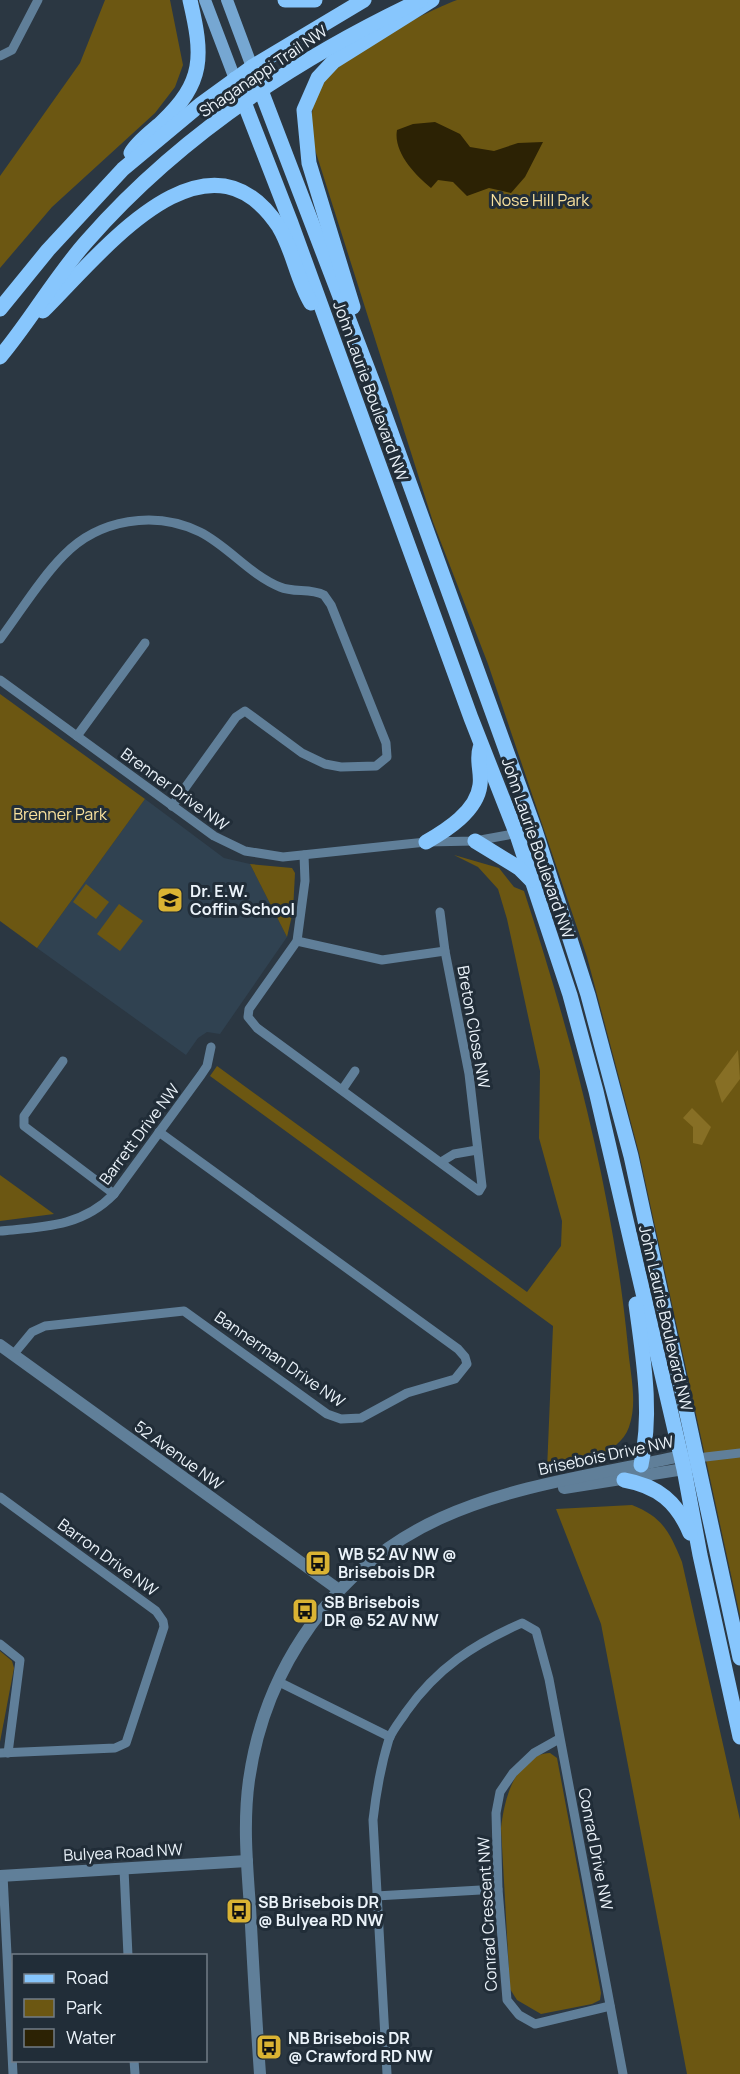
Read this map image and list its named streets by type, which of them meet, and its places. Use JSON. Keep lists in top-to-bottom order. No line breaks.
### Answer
{"streets":{"main road":["Shaganappi Trail NW","John Laurie Boulevard NW"],"street":["Brenner Drive NW","Breton Close NW","Barrett Drive NW","Bannerman Drive NW","52 Avenue NW","Brisebois Drive NW","Barron Drive NW","Conrad Drive NW","Bulyea Road NW","Conrad Crescent NW"]},"crossings":[["Shaganappi Trail NW","John Laurie Boulevard NW"],["John Laurie Boulevard NW","Brenner Drive NW"],["John Laurie Boulevard NW","Brisebois Drive NW"],["Brenner Drive NW","Breton Close NW"],["Barrett Drive NW","Bannerman Drive NW"],["Bannerman Drive NW","52 Avenue NW"],["52 Avenue NW","Brisebois Drive NW"],["Brisebois Drive NW","Bulyea Road NW"],["Conrad Drive NW","Conrad Crescent NW"]],"parks":["Nose Hill Park","Brenner Park"],"places":{"school or university":["Dr. E.W. Coffin School"],"bus stop":["WB 52 AV NW @ Brisebois DR","SB Brisebois DR @ 52 AV NW","SB Brisebois DR @ Bulyea RD NW","NB Brisebois DR @ Crawford RD NW"]},"legend":["Road","Park","Water"]}
